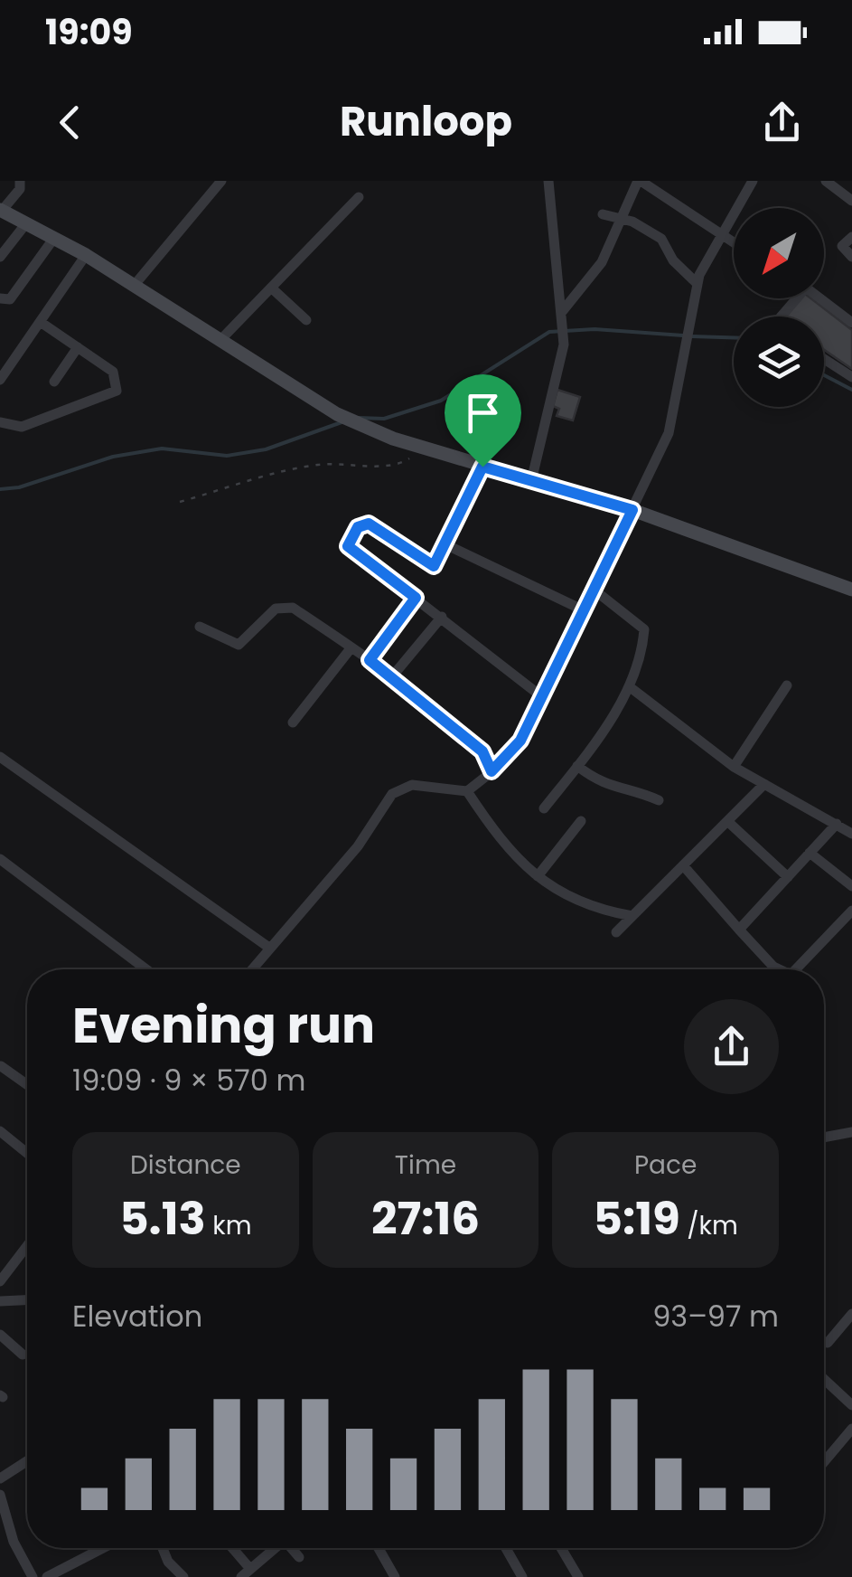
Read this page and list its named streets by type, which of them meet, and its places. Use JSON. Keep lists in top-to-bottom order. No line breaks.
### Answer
{"north":"bottom left","page":{"status":"19:09","header":"Runloop","heading":["Evening run","19:09 · 9 × 570 m"],"stats":[["Distance","5.13 km"],["Time","27:16"],["Pace","5:19 /km"]],"chart":["Elevation","93–97 m"]}}
